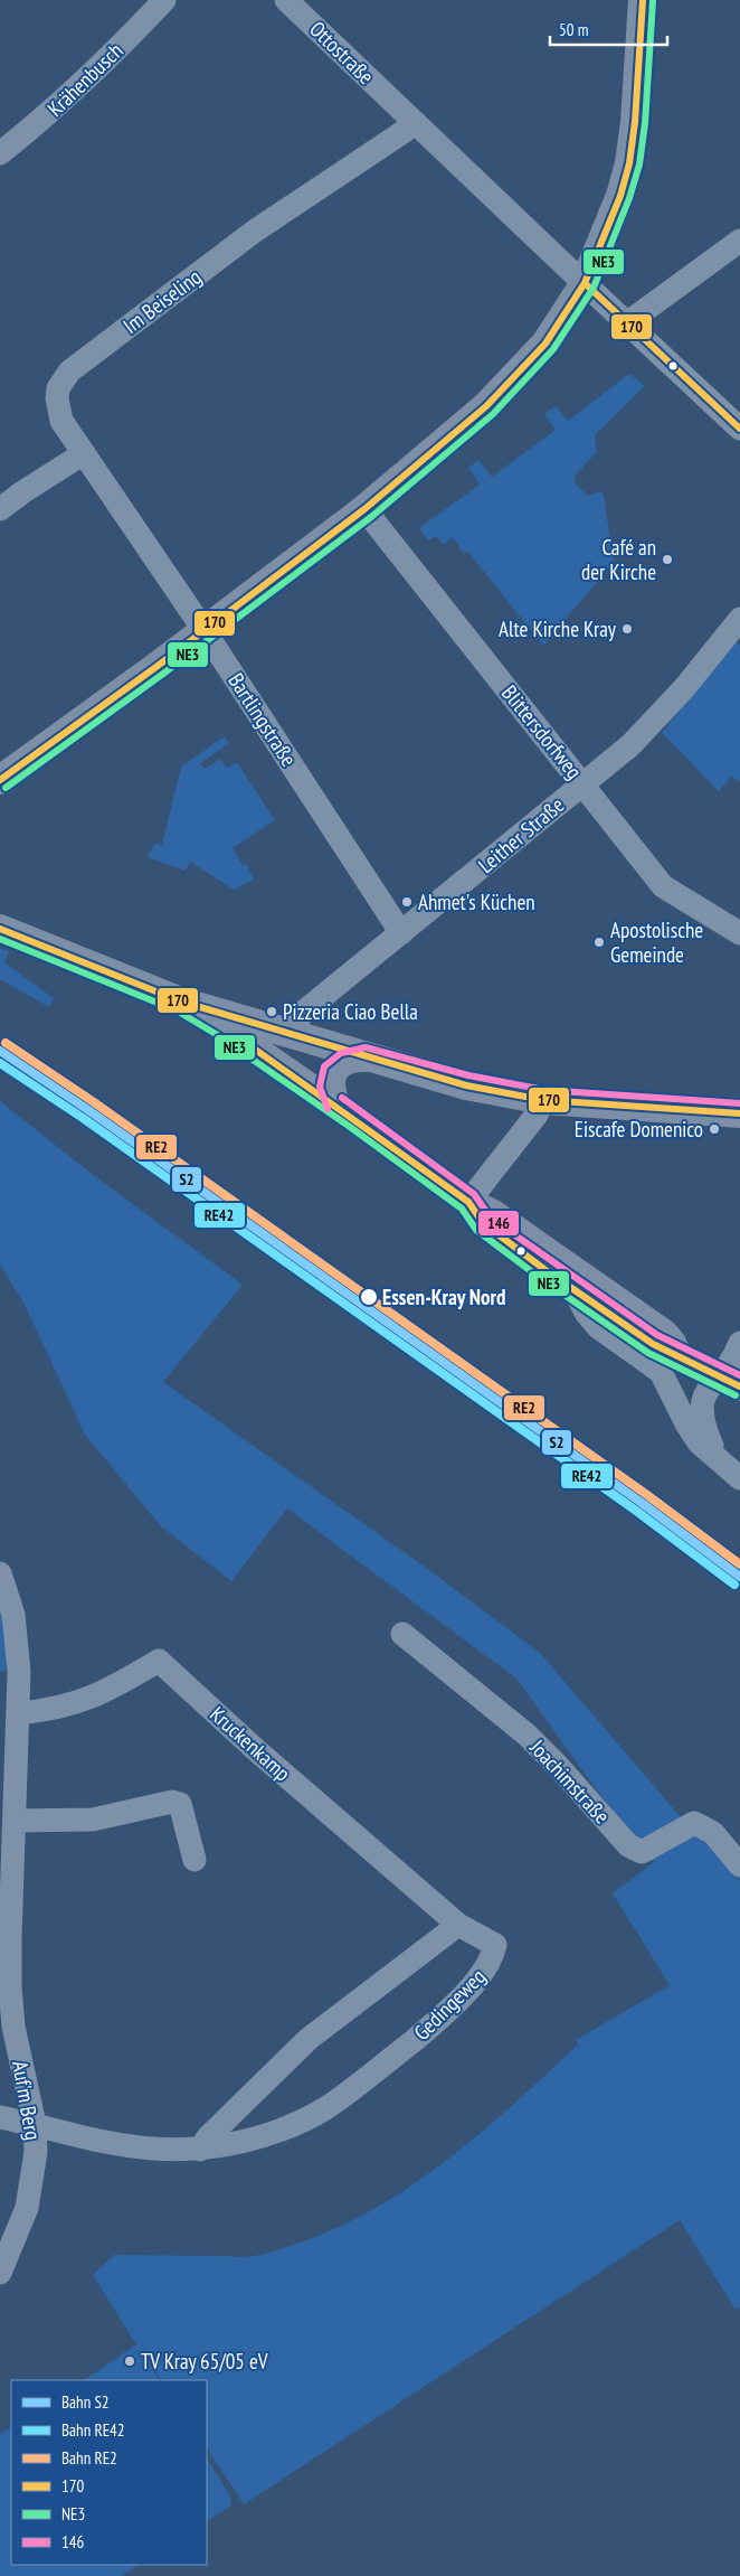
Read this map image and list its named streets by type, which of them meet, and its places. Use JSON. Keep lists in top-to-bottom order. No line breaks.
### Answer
{"streets":{"street":["Ottostraße","Krähenbusch","Im Beiseling","Bartlingstraße","Blittersdorfweg","Leither Straße","Kruckenkamp","Joachimstraße","Gedingeweg","Auf'm Berg"]},"crossings":[["Ottostraße","Im Beiseling"],["Im Beiseling","Bartlingstraße"],["Bartlingstraße","Leither Straße"],["Blittersdorfweg","Leither Straße"],["Kruckenkamp","Gedingeweg"],["Kruckenkamp","Auf'm Berg"],["Gedingeweg","Auf'm Berg"]],"places":["Café an der Kirche","Alte Kirche Kray","Ahmet's Küchen","Apostolische Gemeinde","Pizzeria Ciao Bella","Eiscafe Domenico","Essen-Kray Nord","TV Kray 65/05 eV"],"lines":["transit line 170","transit line NE3","rail line RE2","transit line 146","rail line S2","rail line RE42"],"legend":["Bahn S2","Bahn RE42","Bahn RE2","170","NE3","146"],"scale_bar":"50 m"}
